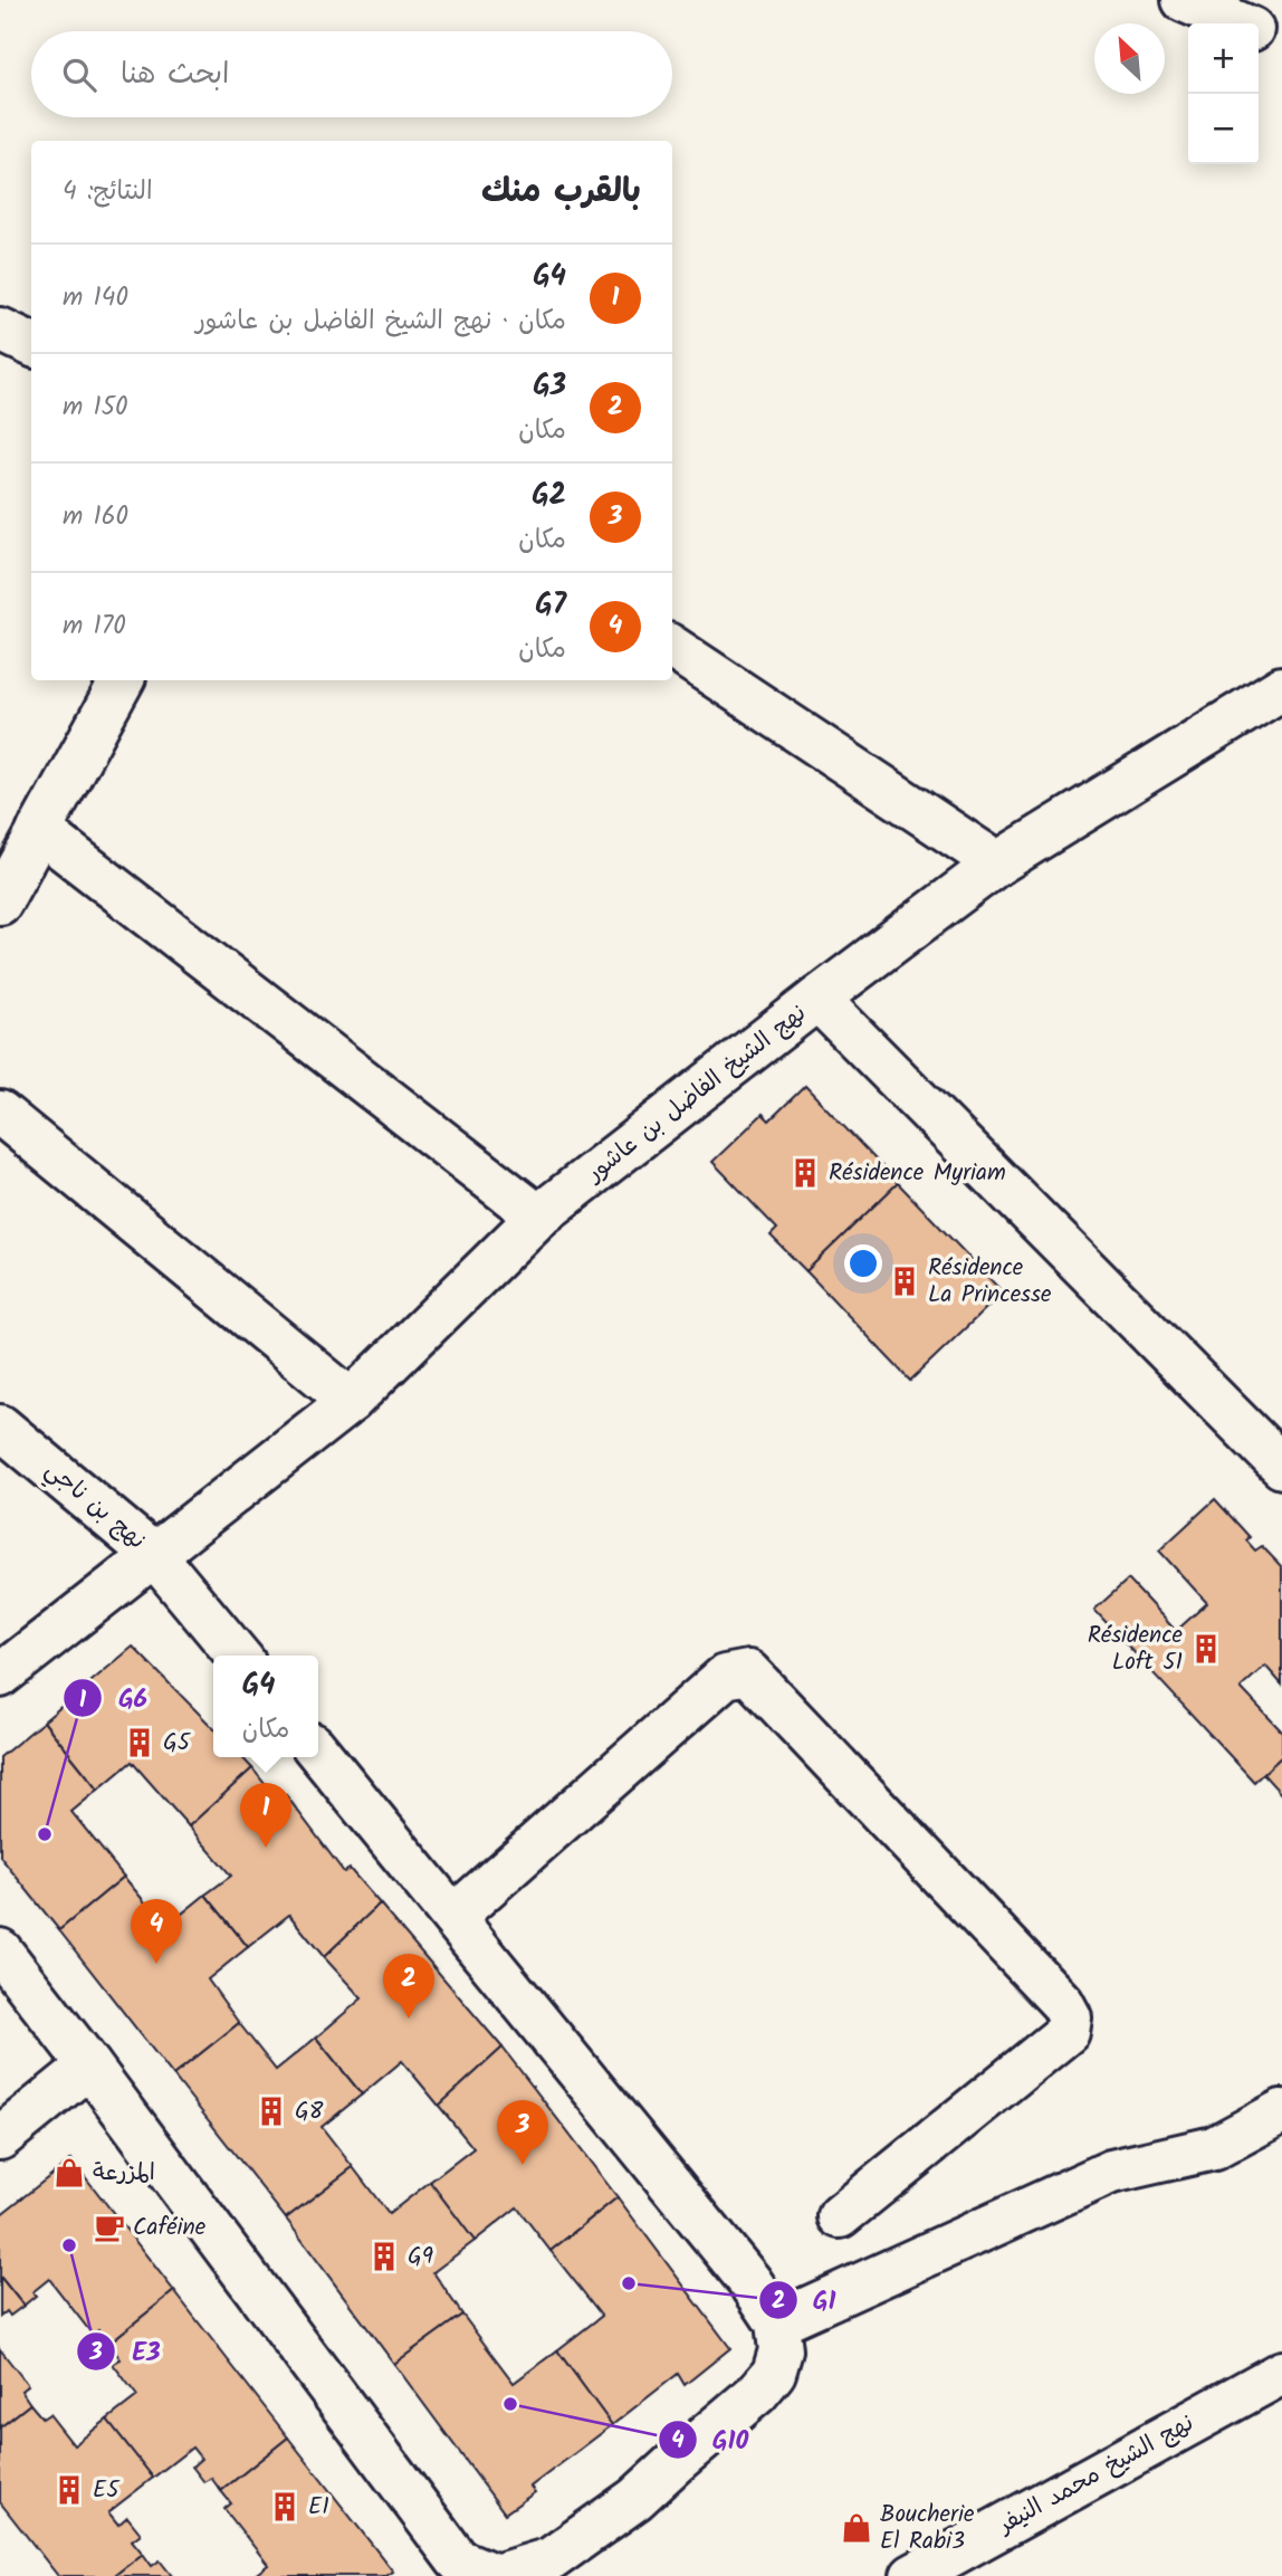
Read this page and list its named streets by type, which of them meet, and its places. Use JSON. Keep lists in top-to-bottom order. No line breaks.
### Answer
{"streets":{"street":["نهج الشيخ الفاضل بن عاشور","نهج بن ناجي","نهج الشيخ محمد النيفر"]},"crossings":[["نهج الشيخ الفاضل بن عاشور","نهج بن ناجي"]],"places":{"building":["Résidence Myriam","Résidence La Princesse","Résidence Loft 51","G5","G8","G9","E5","E1"],"other":["G6","E3","G1","G10"],"shop":["المزرعة","Boucherie El Rabi3"],"cafe":["Caféine"]},"north":"top left","page":{"map_buttons":["+","−"],"search":"ابحث هنا","heading":["بالقرب منك","النتائج: 4"],"list":[{"mark":"1","name":"G4","note":"مكان · نهج الشيخ الفاضل بن عاشور","value":"140 m"},{"mark":"2","name":"G3","note":"مكان","value":"150 m"},{"mark":"3","name":"G2","note":"مكان","value":"160 m"},{"mark":"4","name":"G7","note":"مكان","value":"170 m"}],"popup":["G4","مكان"],"pins":["1","4","2","3"]}}
